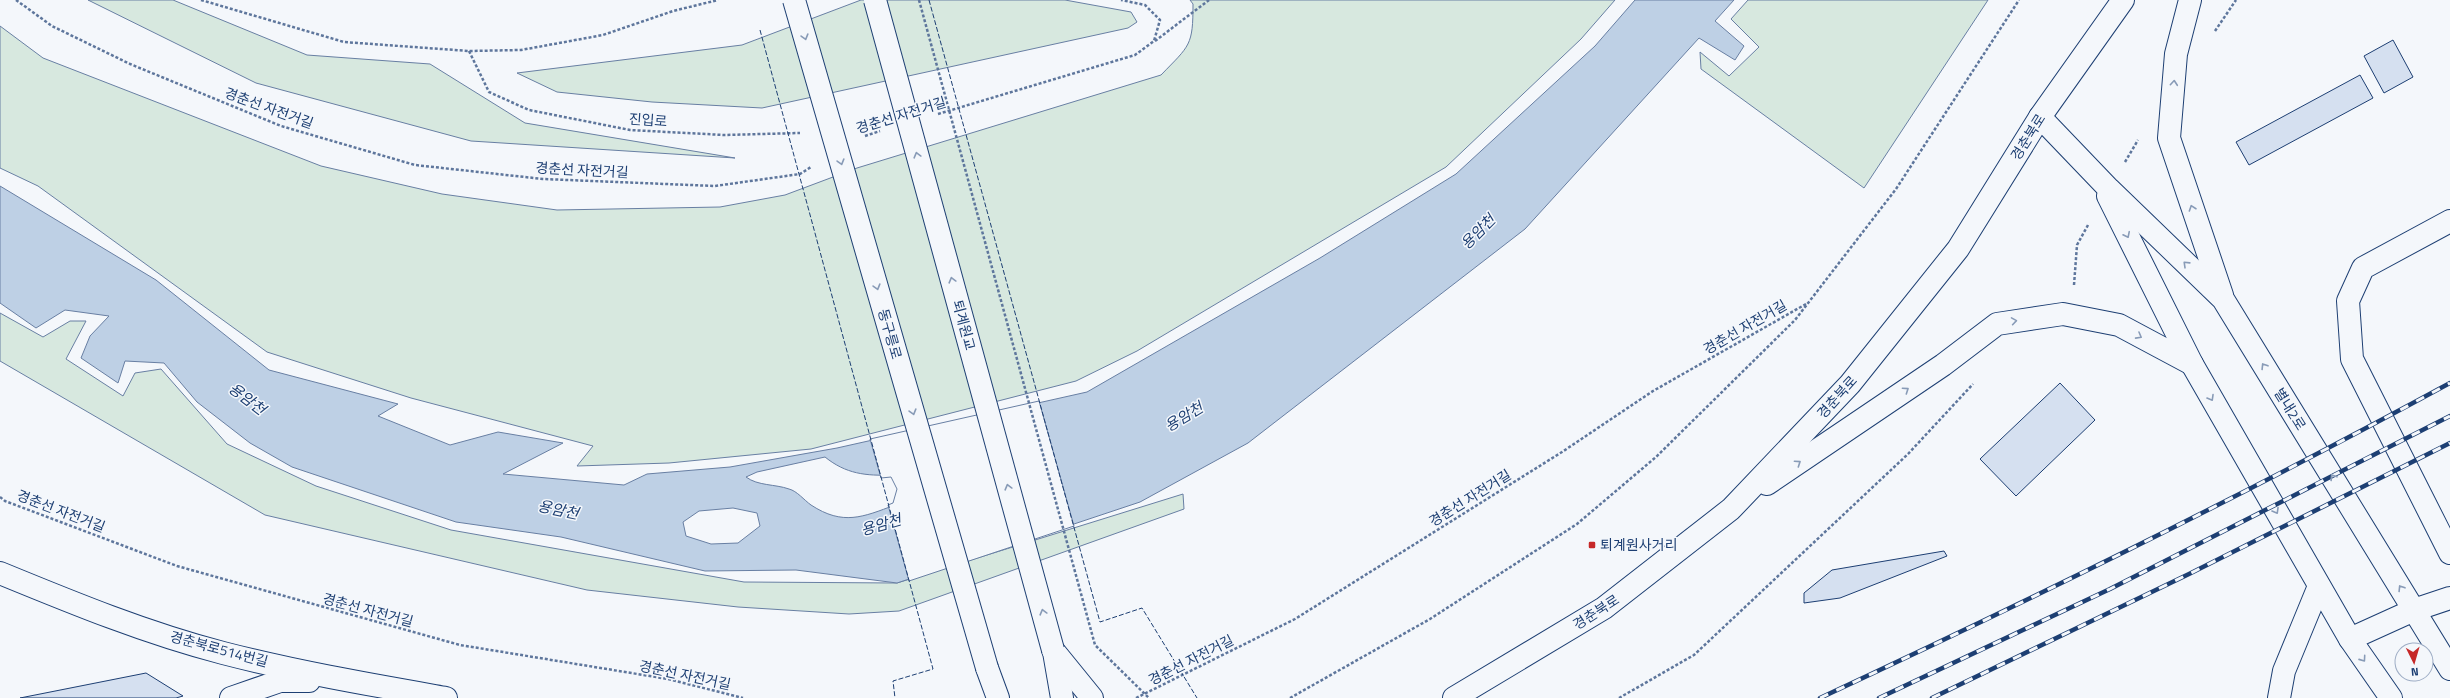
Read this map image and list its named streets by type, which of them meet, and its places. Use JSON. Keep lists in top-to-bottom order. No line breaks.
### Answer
{"streets":{"street":["경춘북로","퇴계원교","동구릉로","별내2로","경춘북로514번길"],"path":["경춘선 자전거길","진입로"]},"crossings":[["경춘북로","별내2로"]],"one_way":["퇴계원교","동구릉로"],"water":["용암천"],"places":{"transit":["퇴계원사거리"]},"north":"bottom"}
